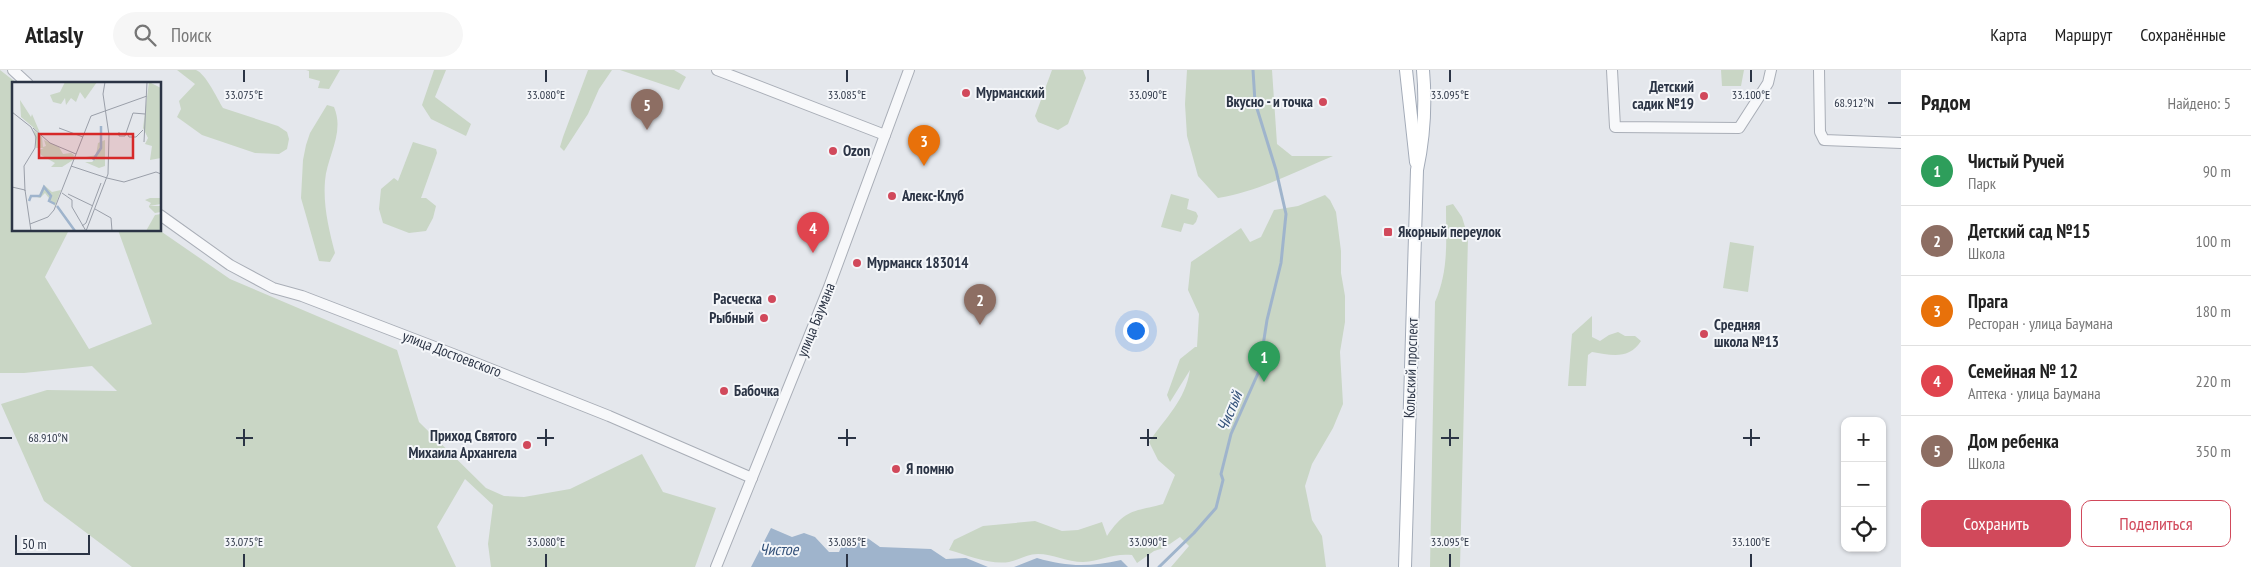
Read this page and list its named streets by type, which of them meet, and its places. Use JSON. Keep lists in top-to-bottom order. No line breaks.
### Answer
{"streets":{"main road":["Кольский проспект"],"street":["улица Баумана","улица Достоевского"]},"crossings":[["улица Баумана","улица Достоевского"]],"water":["Чистый","Чистое"],"places":{"other":["Мурманский","Детский садик №19","Вкусно - и точка","Ozon","Алекс-Клуб","Мурманск 183014","Расческа","Рыбный","Средняя школа №13","Бабочка","Приход Святого Михаила Архангела","Я помню"],"transit":["Якорный переулок"]},"scale_bar":"50 m","page":{"header":"Atlasly","search":"Поиск","nav":["Карта","Маршрут","Сохранённые"],"heading":["Рядом","Найдено: 5"],"pins":["5","3","4","2","1"],"list":[{"mark":"1","name":"Чистый Ручей","note":"Парк","value":"90 m"},{"mark":"2","name":"Детский сад №15","note":"Школа","value":"100 m"},{"mark":"3","name":"Прага","note":"Ресторан · улица Баумана","value":"180 m"},{"mark":"4","name":"Семейная № 12","note":"Аптека · улица Баумана","value":"220 m"},{"mark":"5","name":"Дом ребенка","note":"Школа","value":"350 m"}],"map_buttons":["+","−"],"buttons":["Сохранить","Поделиться"],"scale":"50 m"},"coordinates":["33.075°E","33.080°E","33.085°E","33.090°E","33.095°E","33.100°E","68.912°N","68.910°N"]}
